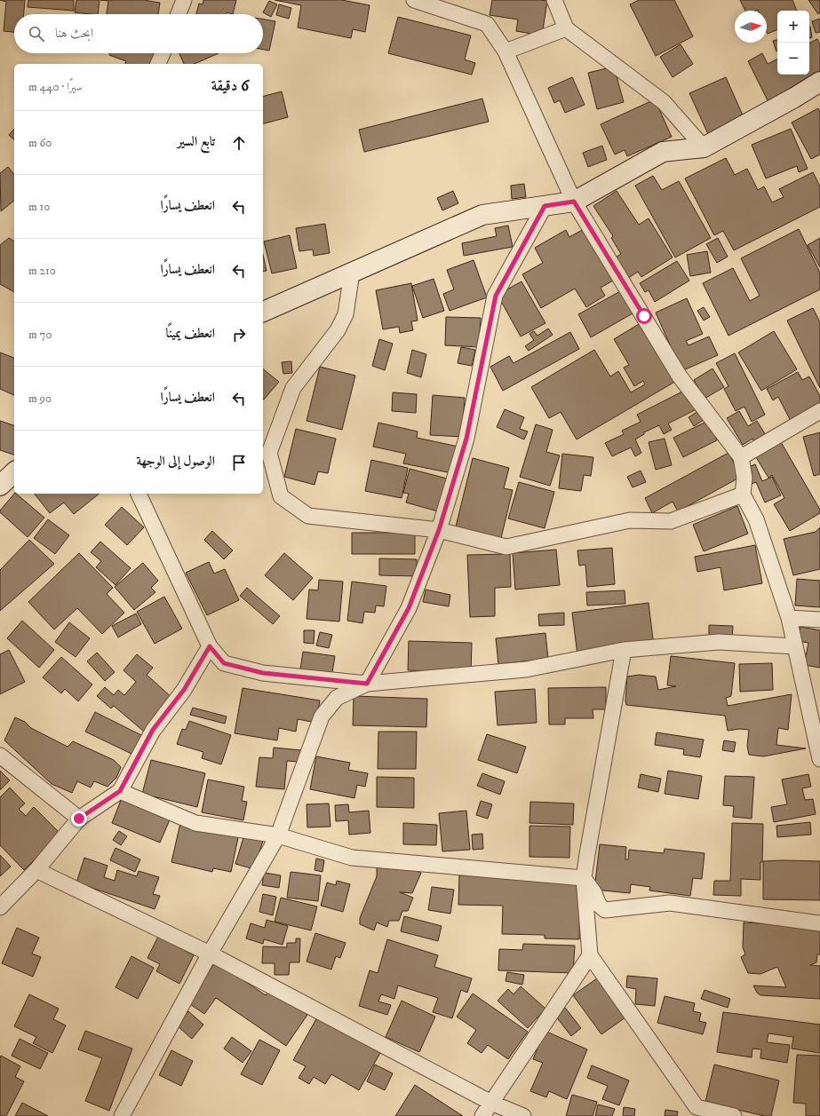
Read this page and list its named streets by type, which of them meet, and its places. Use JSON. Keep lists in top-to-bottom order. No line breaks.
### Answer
{"north":"right","page":{"map_buttons":["+","−"],"search":"ابحث هنا","heading":["6 دقيقة","سيرًا · 440 m"],"list":[["تابع السير","60 m"],["انعطف يسارًا","10 m"],["انعطف يسارًا","210 m"],["انعطف يمينًا","70 m"],["انعطف يسارًا","90 m"],"الوصول إلى الوجهة"]}}
